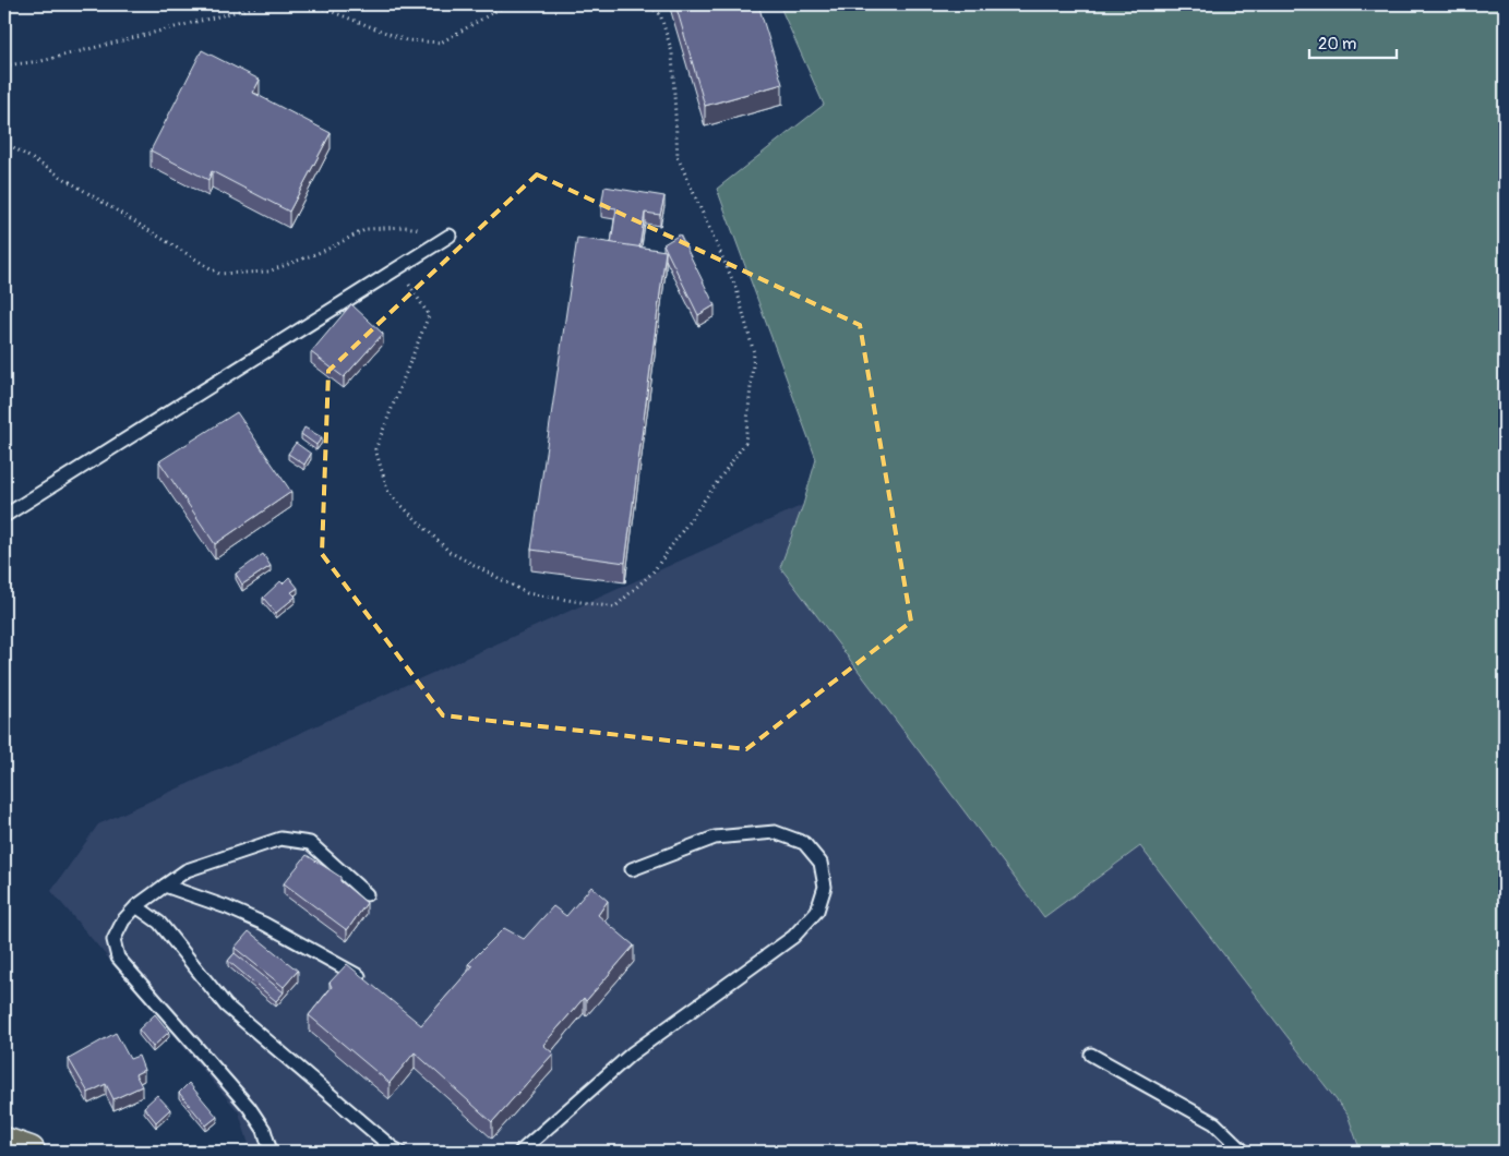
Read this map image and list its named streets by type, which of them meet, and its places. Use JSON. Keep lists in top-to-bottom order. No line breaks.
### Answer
{"scale_bar":"20 m"}
